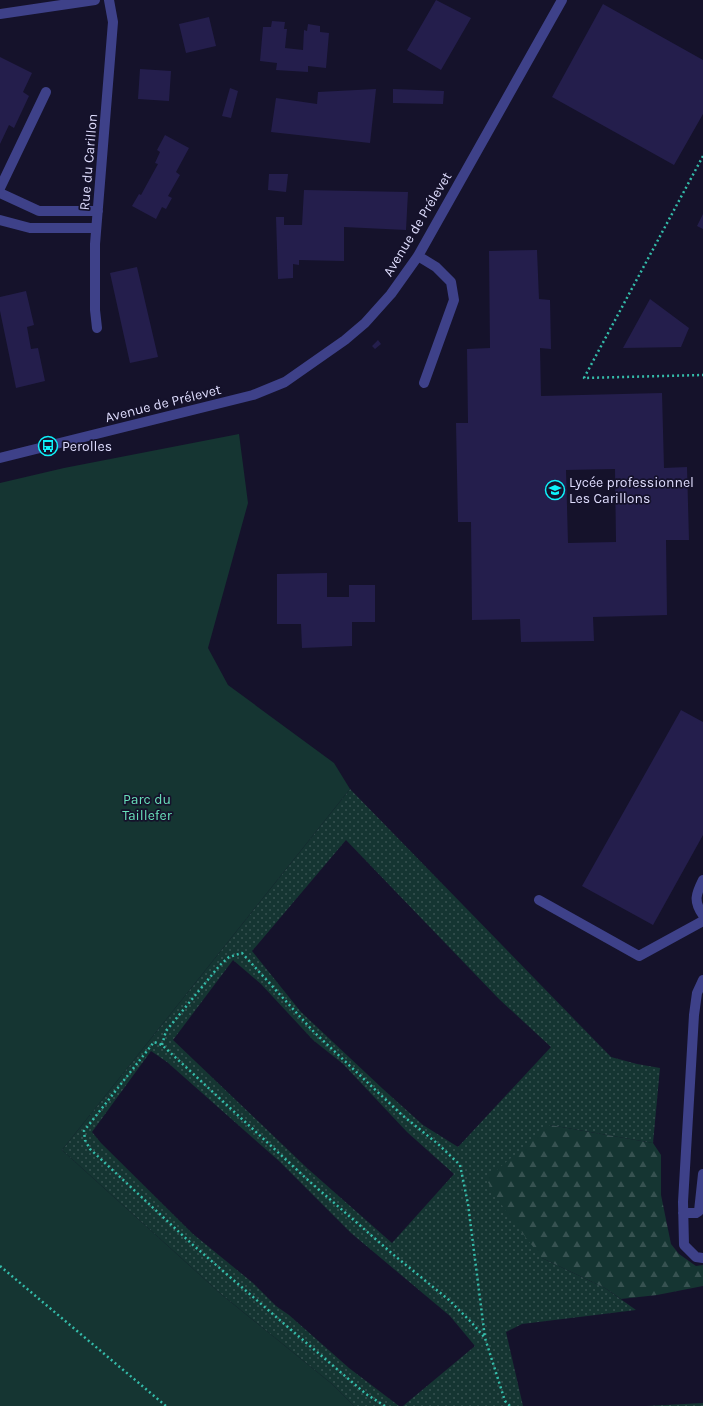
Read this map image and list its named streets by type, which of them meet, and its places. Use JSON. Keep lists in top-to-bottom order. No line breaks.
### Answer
{"streets":{"street":["Rue du Carillon","Avenue de Prélevet"]},"parks":["Parc du Taillefer"],"places":{"bus stop":["Perolles"],"school or university":["Lycée professionnel Les Carillons"]}}
